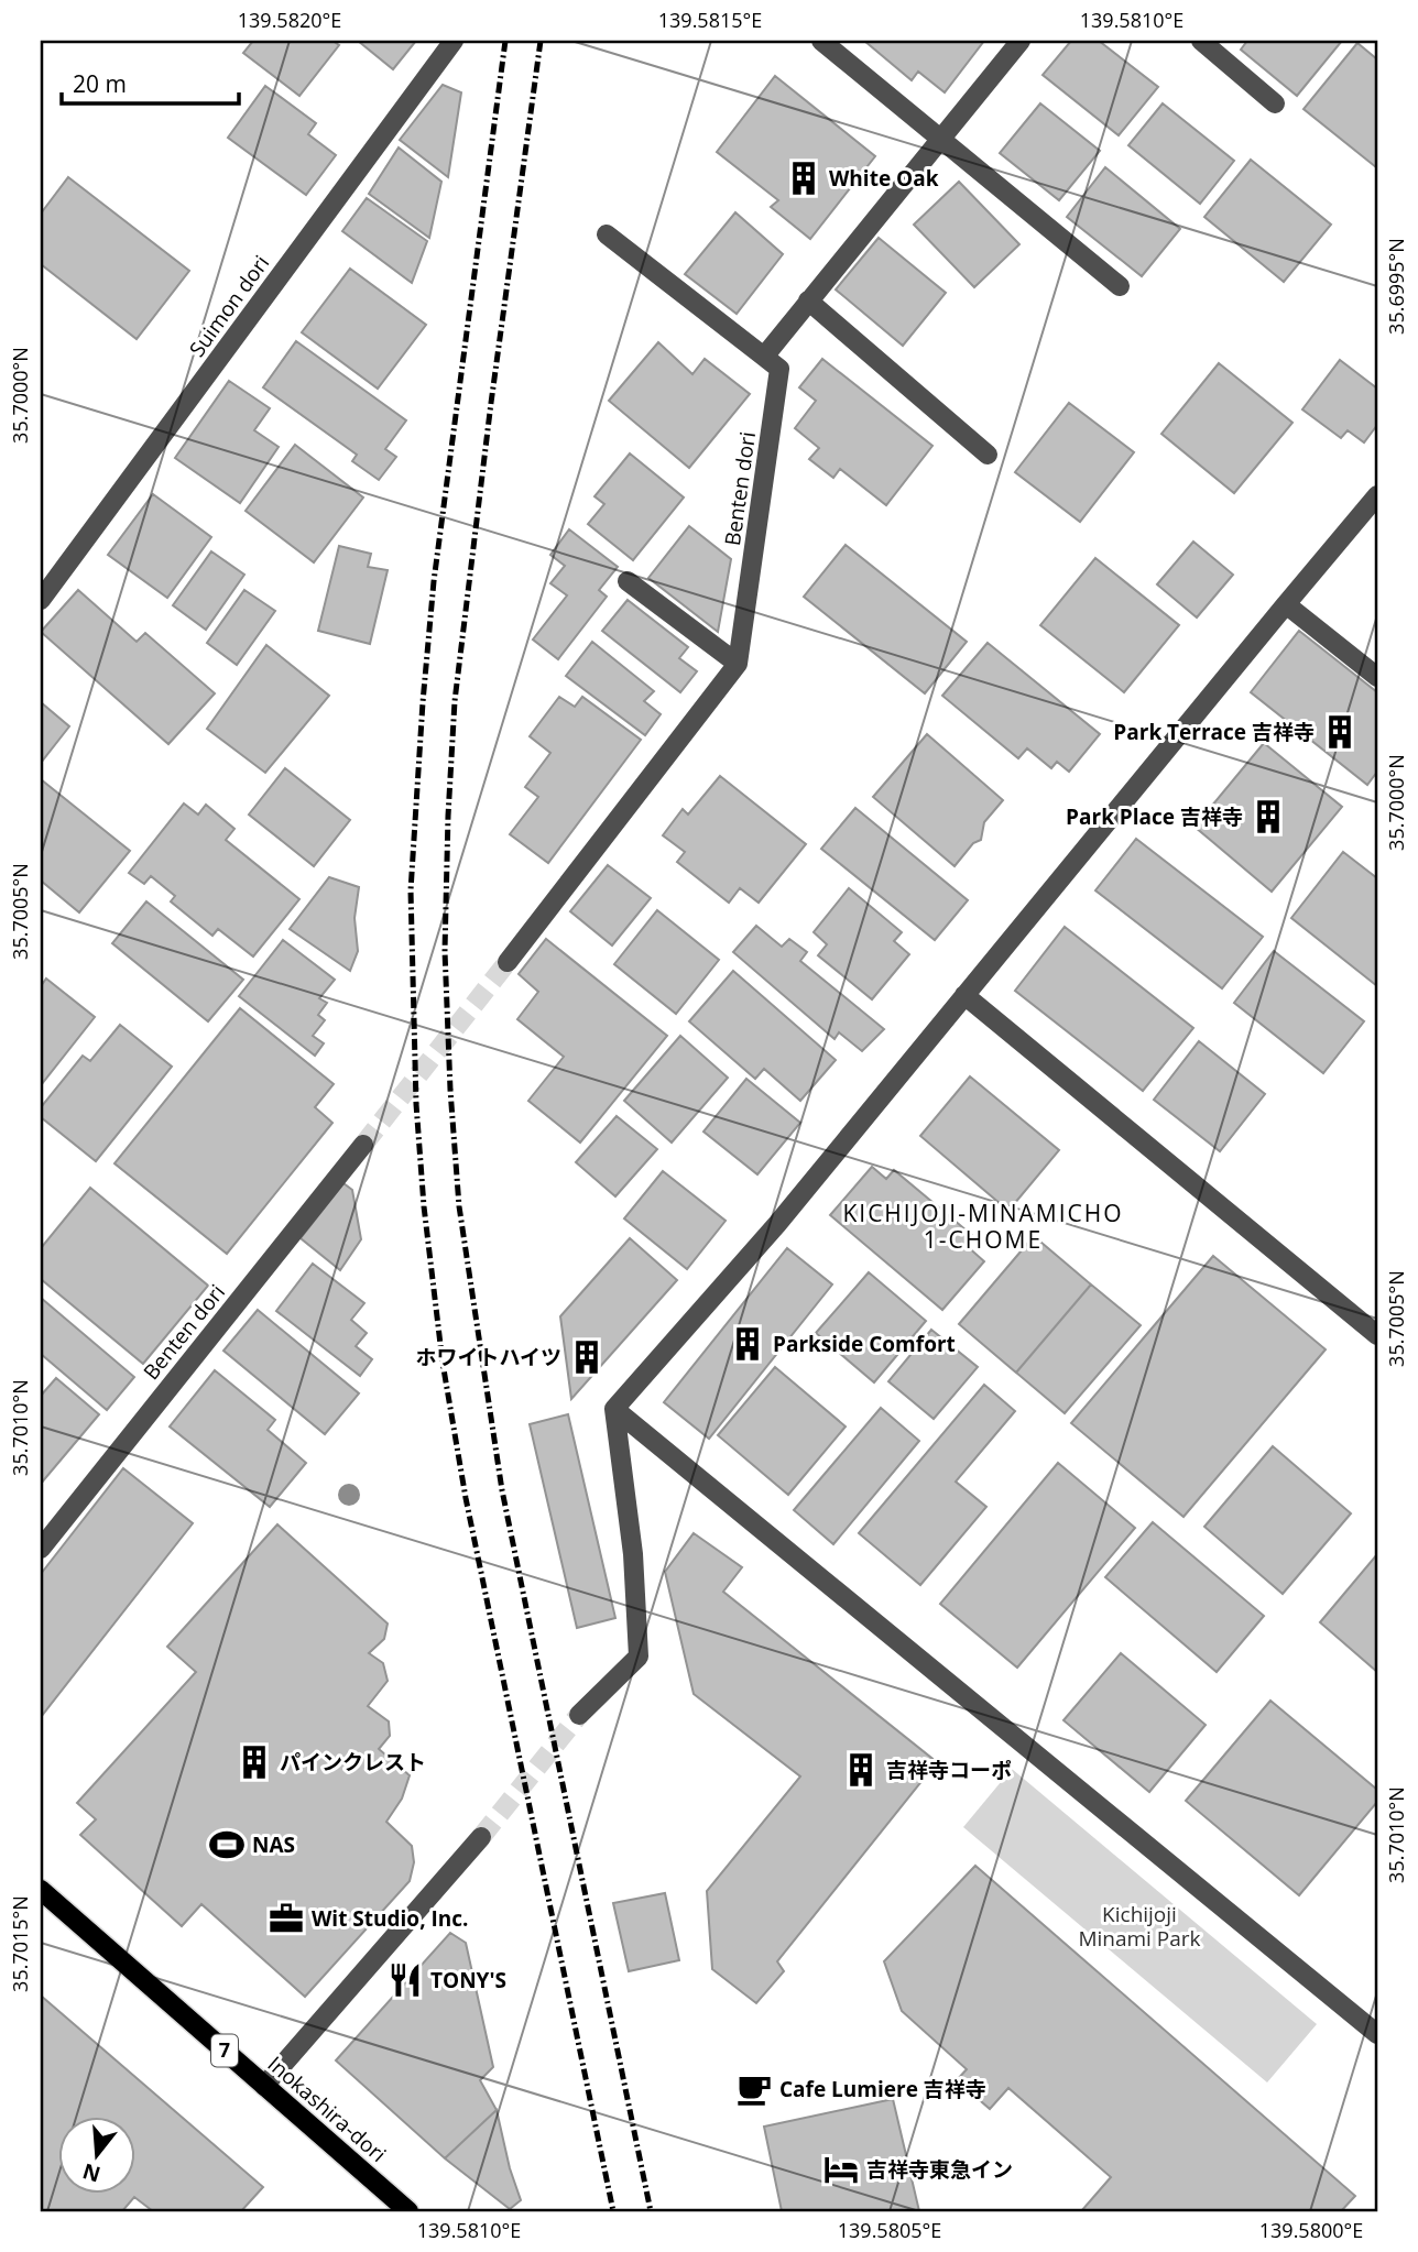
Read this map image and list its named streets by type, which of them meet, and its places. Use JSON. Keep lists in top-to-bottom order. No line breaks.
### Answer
{"streets":{"main road":["7","Inokashira-dori"],"street":["Suimon dori","Benten dori"]},"districts":["KICHIJOJI-MINAMICHO 1-CHOME"],"parks":["Kichijoji Minami Park"],"places":{"building":["White Oak","Park Terrace 吉祥寺","Park Place 吉祥寺","Parkside Comfort","ホワイトハイツ","パインクレスト","吉祥寺コーポ"],"sports":["NAS"],"office":["Wit Studio, Inc."],"restaurant":["TONY'S"],"cafe":["Cafe Lumiere 吉祥寺"],"hotel":["吉祥寺東急イン"]},"scale_bar":"20 m","north":"bottom","coordinates":["139.5820°E","139.5815°E","139.5810°E","35.6995°N","35.7000°N","35.7005°N","35.7010°N","35.7015°N","139.5805°E","139.5800°E"]}
